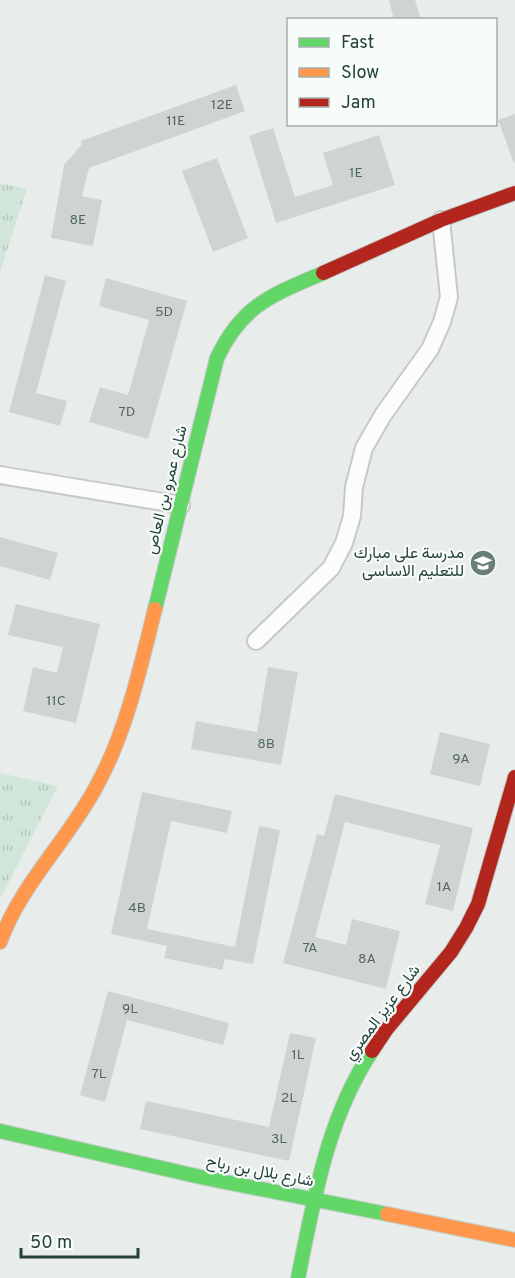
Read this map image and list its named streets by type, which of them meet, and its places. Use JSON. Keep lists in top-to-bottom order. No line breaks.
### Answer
{"streets":{"street":["شارع عمرو بن العاص","شارع عزيز المصري","شارع بلال بن رباح"]},"crossings":[["شارع عزيز المصري","شارع بلال بن رباح"]],"places":{"school or university":["مدرسة على مبارك للتعليم الاساسى"]},"house_numbers":["12E","11E","1E","8E","5D","7D","11C","8B","9A","1A","4B","7A","8A","9L","1L","7L","2L","3L"],"legend":["Fast","Slow","Jam"],"scale_bar":"50 m"}
